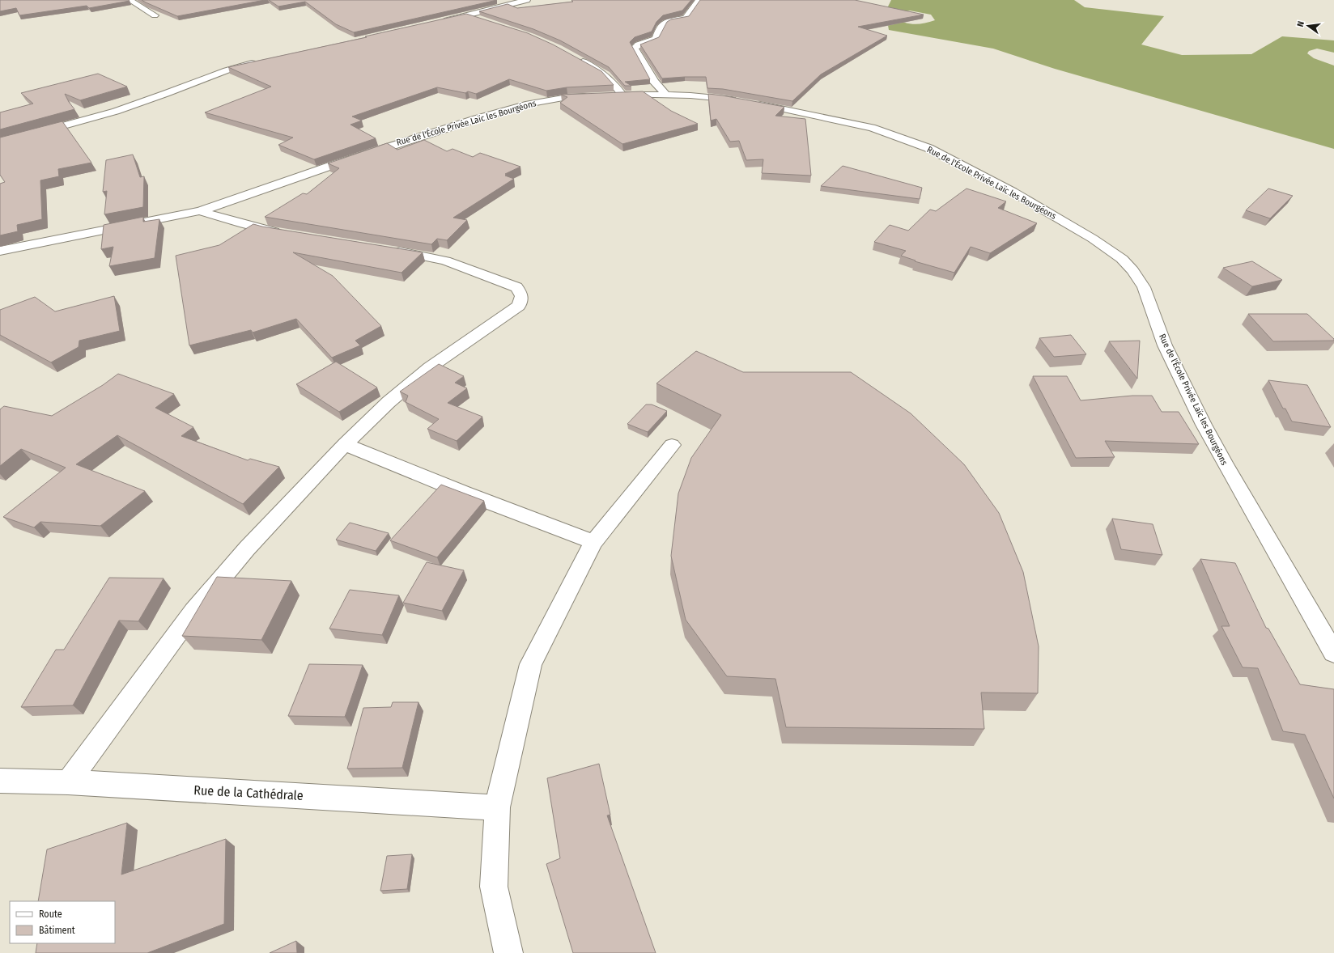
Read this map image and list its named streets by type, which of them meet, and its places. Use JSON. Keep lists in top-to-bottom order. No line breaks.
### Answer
{"streets":{"street":["Rue de l'École Privée Laïc les Bourgéons","Rue de la Cathédrale"]},"legend":["Route","Bâtiment"],"north":"left"}
